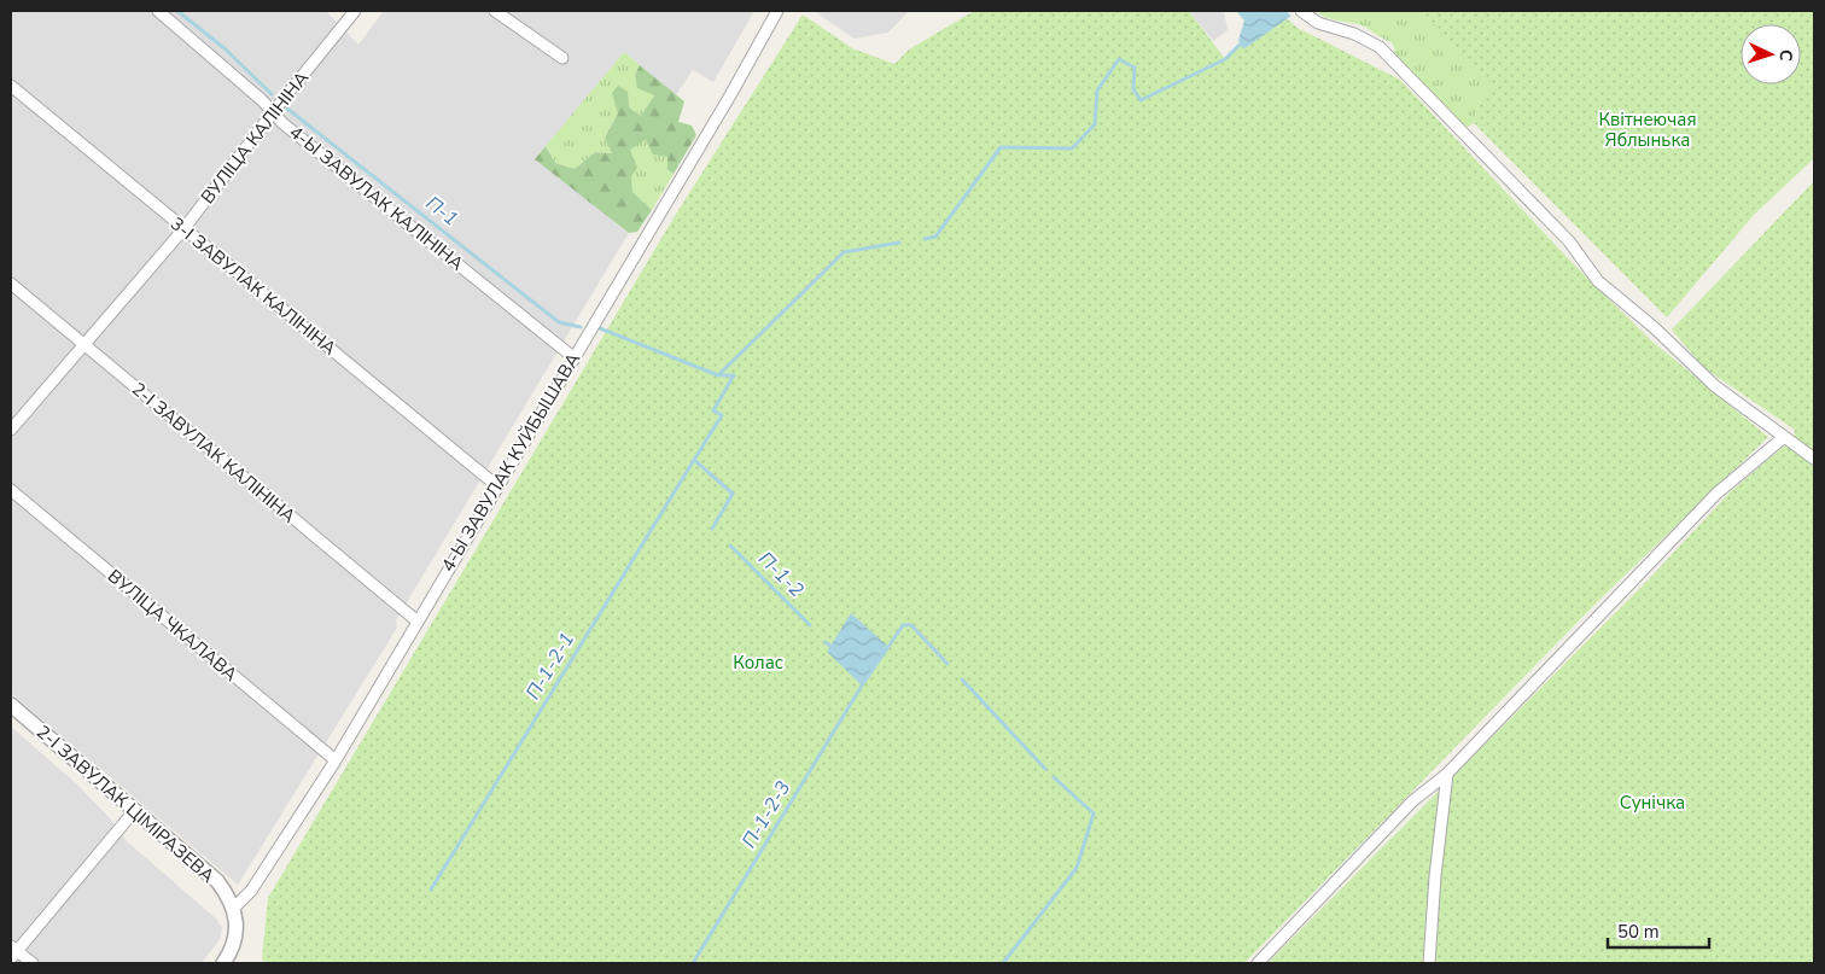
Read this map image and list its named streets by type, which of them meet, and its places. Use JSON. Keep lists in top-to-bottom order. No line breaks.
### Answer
{"streets":{"street":["ВУЛІЦА КАЛІНІНА","4-Ы ЗАВУЛАК КАЛІНІНА","3-І ЗАВУЛАК КАЛІНІНА","2-І ЗАВУЛАК КАЛІНІНА","4-Ы ЗАВУЛАК КУЙБЫШАВА","ВУЛІЦА ЧКАЛАВА","2-І ЗАВУЛАК ЦІМІРАЗЕВА"]},"crossings":[["ВУЛІЦА КАЛІНІНА","4-Ы ЗАВУЛАК КАЛІНІНА"],["ВУЛІЦА КАЛІНІНА","3-І ЗАВУЛАК КАЛІНІНА"],["ВУЛІЦА КАЛІНІНА","2-І ЗАВУЛАК КАЛІНІНА"],["4-Ы ЗАВУЛАК КАЛІНІНА","4-Ы ЗАВУЛАК КУЙБЫШАВА"],["3-І ЗАВУЛАК КАЛІНІНА","4-Ы ЗАВУЛАК КУЙБЫШАВА"],["2-І ЗАВУЛАК КАЛІНІНА","4-Ы ЗАВУЛАК КУЙБЫШАВА"],["4-Ы ЗАВУЛАК КУЙБЫШАВА","ВУЛІЦА ЧКАЛАВА"],["4-Ы ЗАВУЛАК КУЙБЫШАВА","2-І ЗАВУЛАК ЦІМІРАЗЕВА"]],"water":["П-1","П-1-2","П-1-2-1","П-1-2-3"],"parks":["Квітнеючая Яблынька","Колас","Сунічка"],"scale_bar":"50 m","north":"right"}
